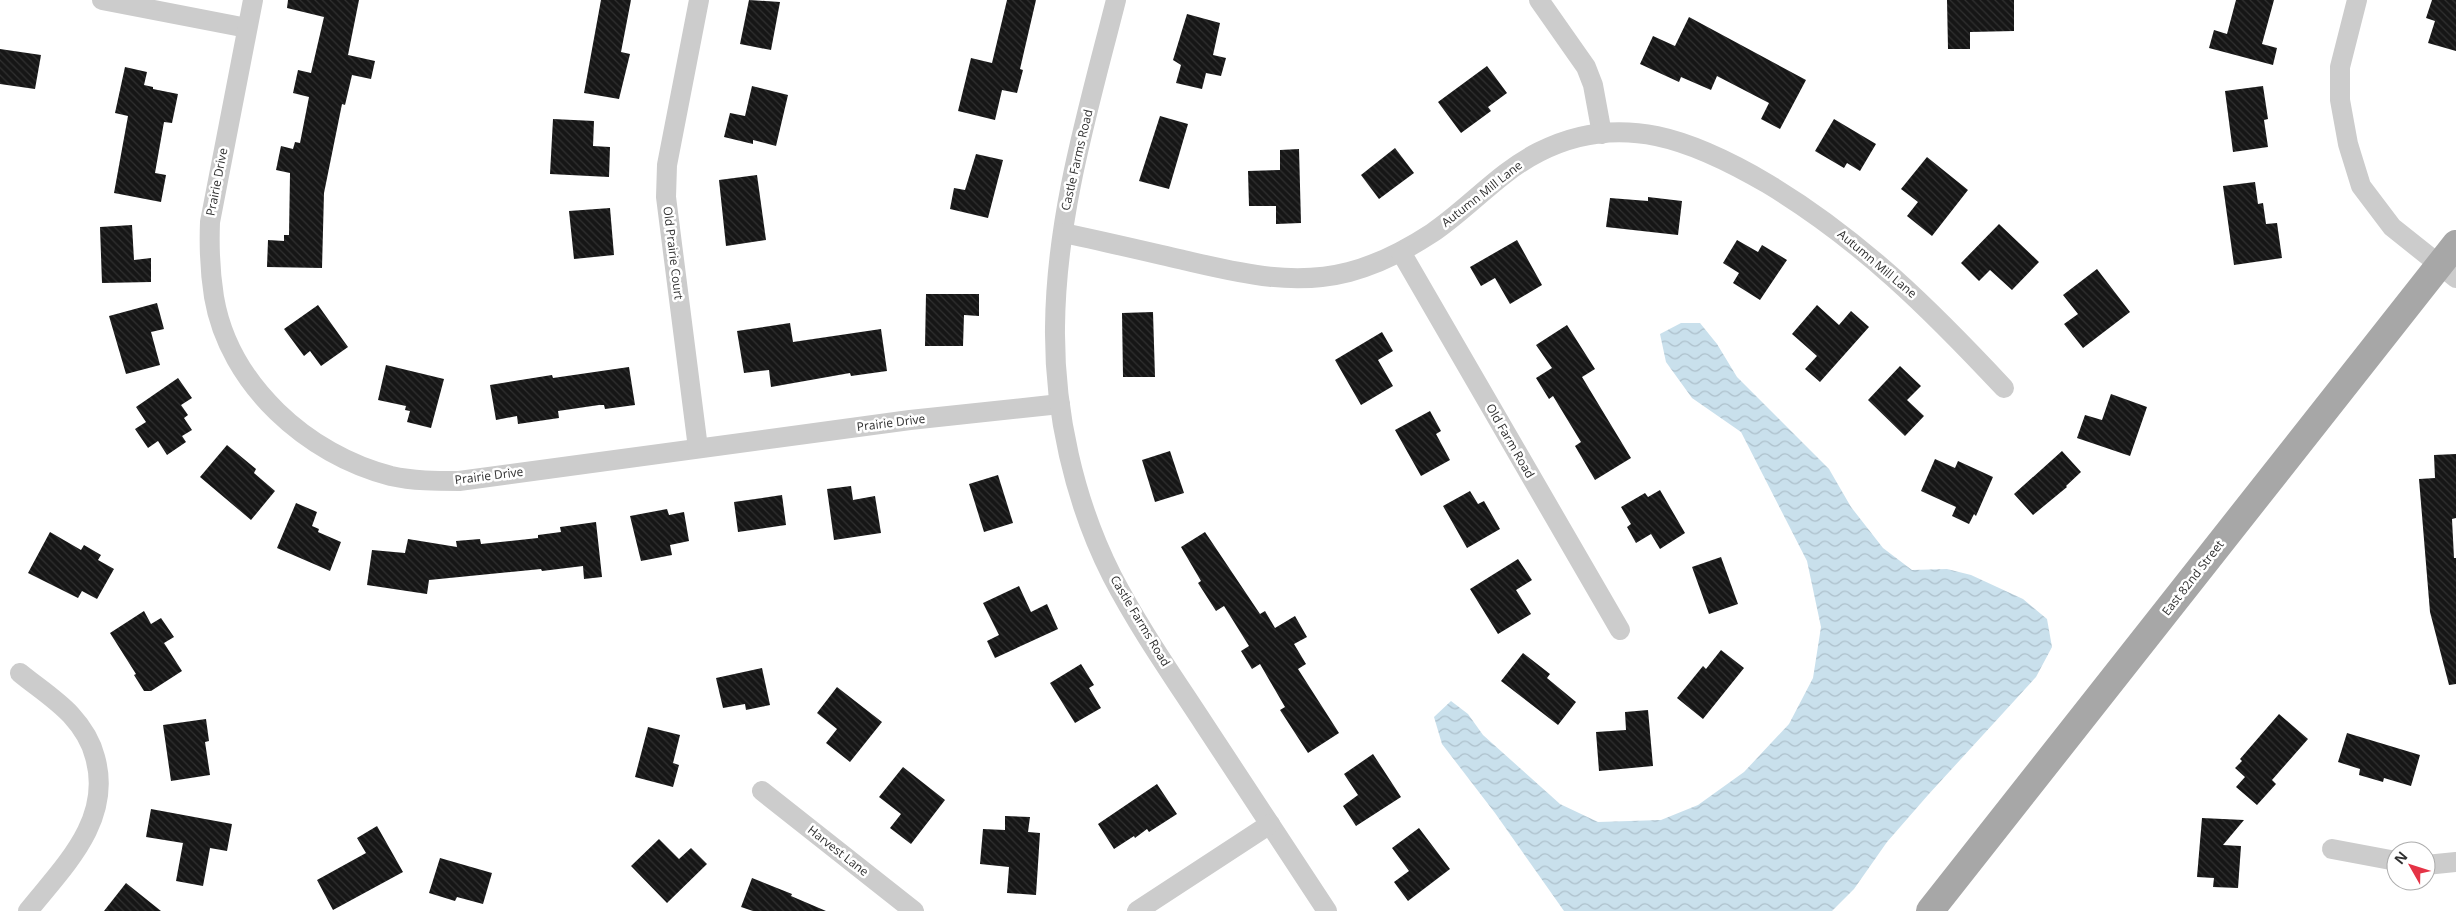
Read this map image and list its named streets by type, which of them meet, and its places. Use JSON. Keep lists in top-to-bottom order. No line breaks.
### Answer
{"streets":{"main road":["East 82nd Street"],"street":["Castle Farms Road","Prairie Drive","Autumn Mill Lane","Old Prairie Court","Old Farm Road","Harvest Lane"]},"crossings":[["Castle Farms Road","Prairie Drive"],["Castle Farms Road","Autumn Mill Lane"],["Prairie Drive","Old Prairie Court"],["Autumn Mill Lane","Old Farm Road"]],"north":"top left"}
